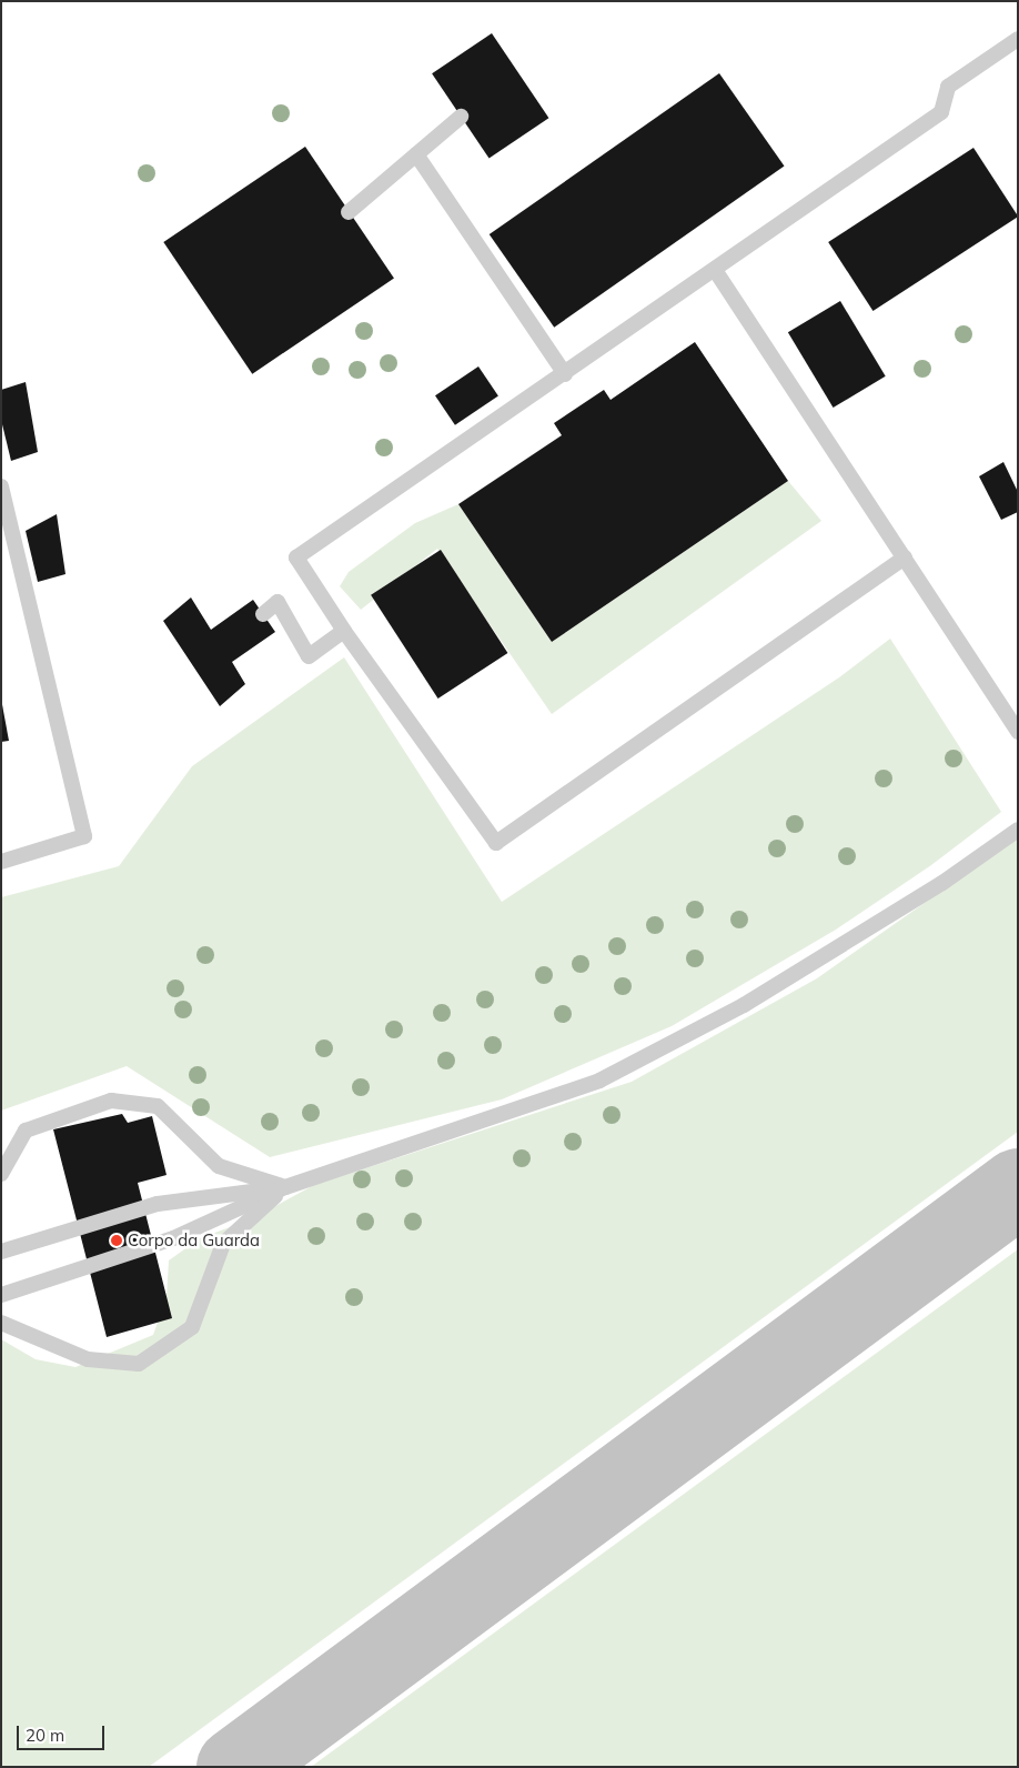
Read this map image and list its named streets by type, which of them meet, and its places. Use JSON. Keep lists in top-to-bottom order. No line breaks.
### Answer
{"places":["Corpo da Guarda"],"scale_bar":"20 m"}
